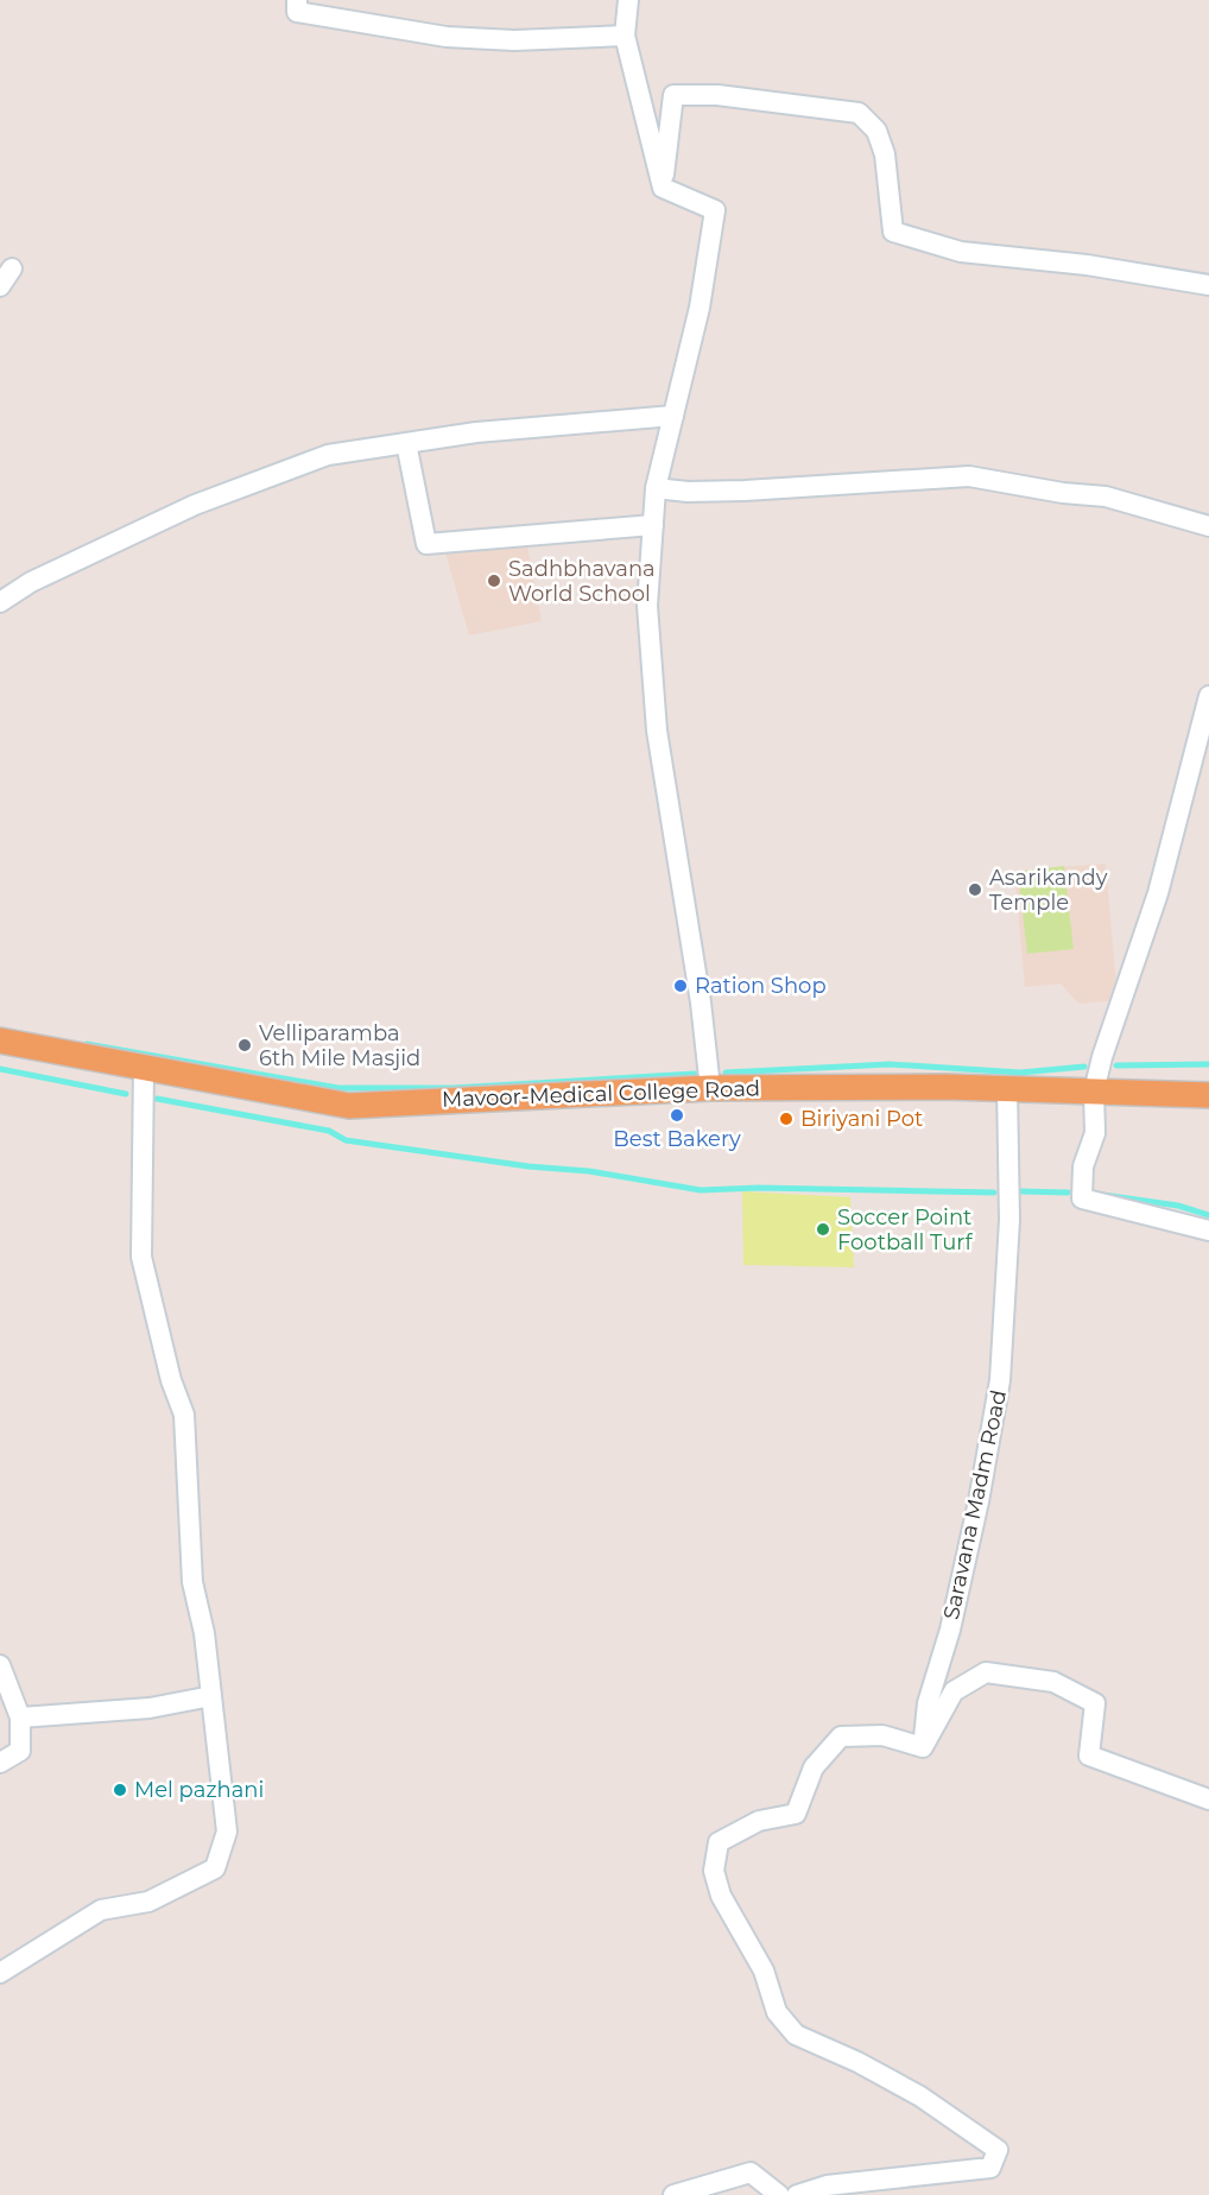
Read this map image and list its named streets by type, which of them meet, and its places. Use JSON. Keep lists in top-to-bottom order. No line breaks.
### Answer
{"streets":{"main road":["Mavoor-Medical College Road"],"street":["Saravana Madm Road"]},"crossings":[["Mavoor-Medical College Road","Saravana Madm Road"]],"places":["Sadhbhavana World School","Asarikandy Temple","Ration Shop","Velliparamba 6th Mile Masjid","Best Bakery","Biriyani Pot","Soccer Point Football Turf","Mel pazhani"]}
